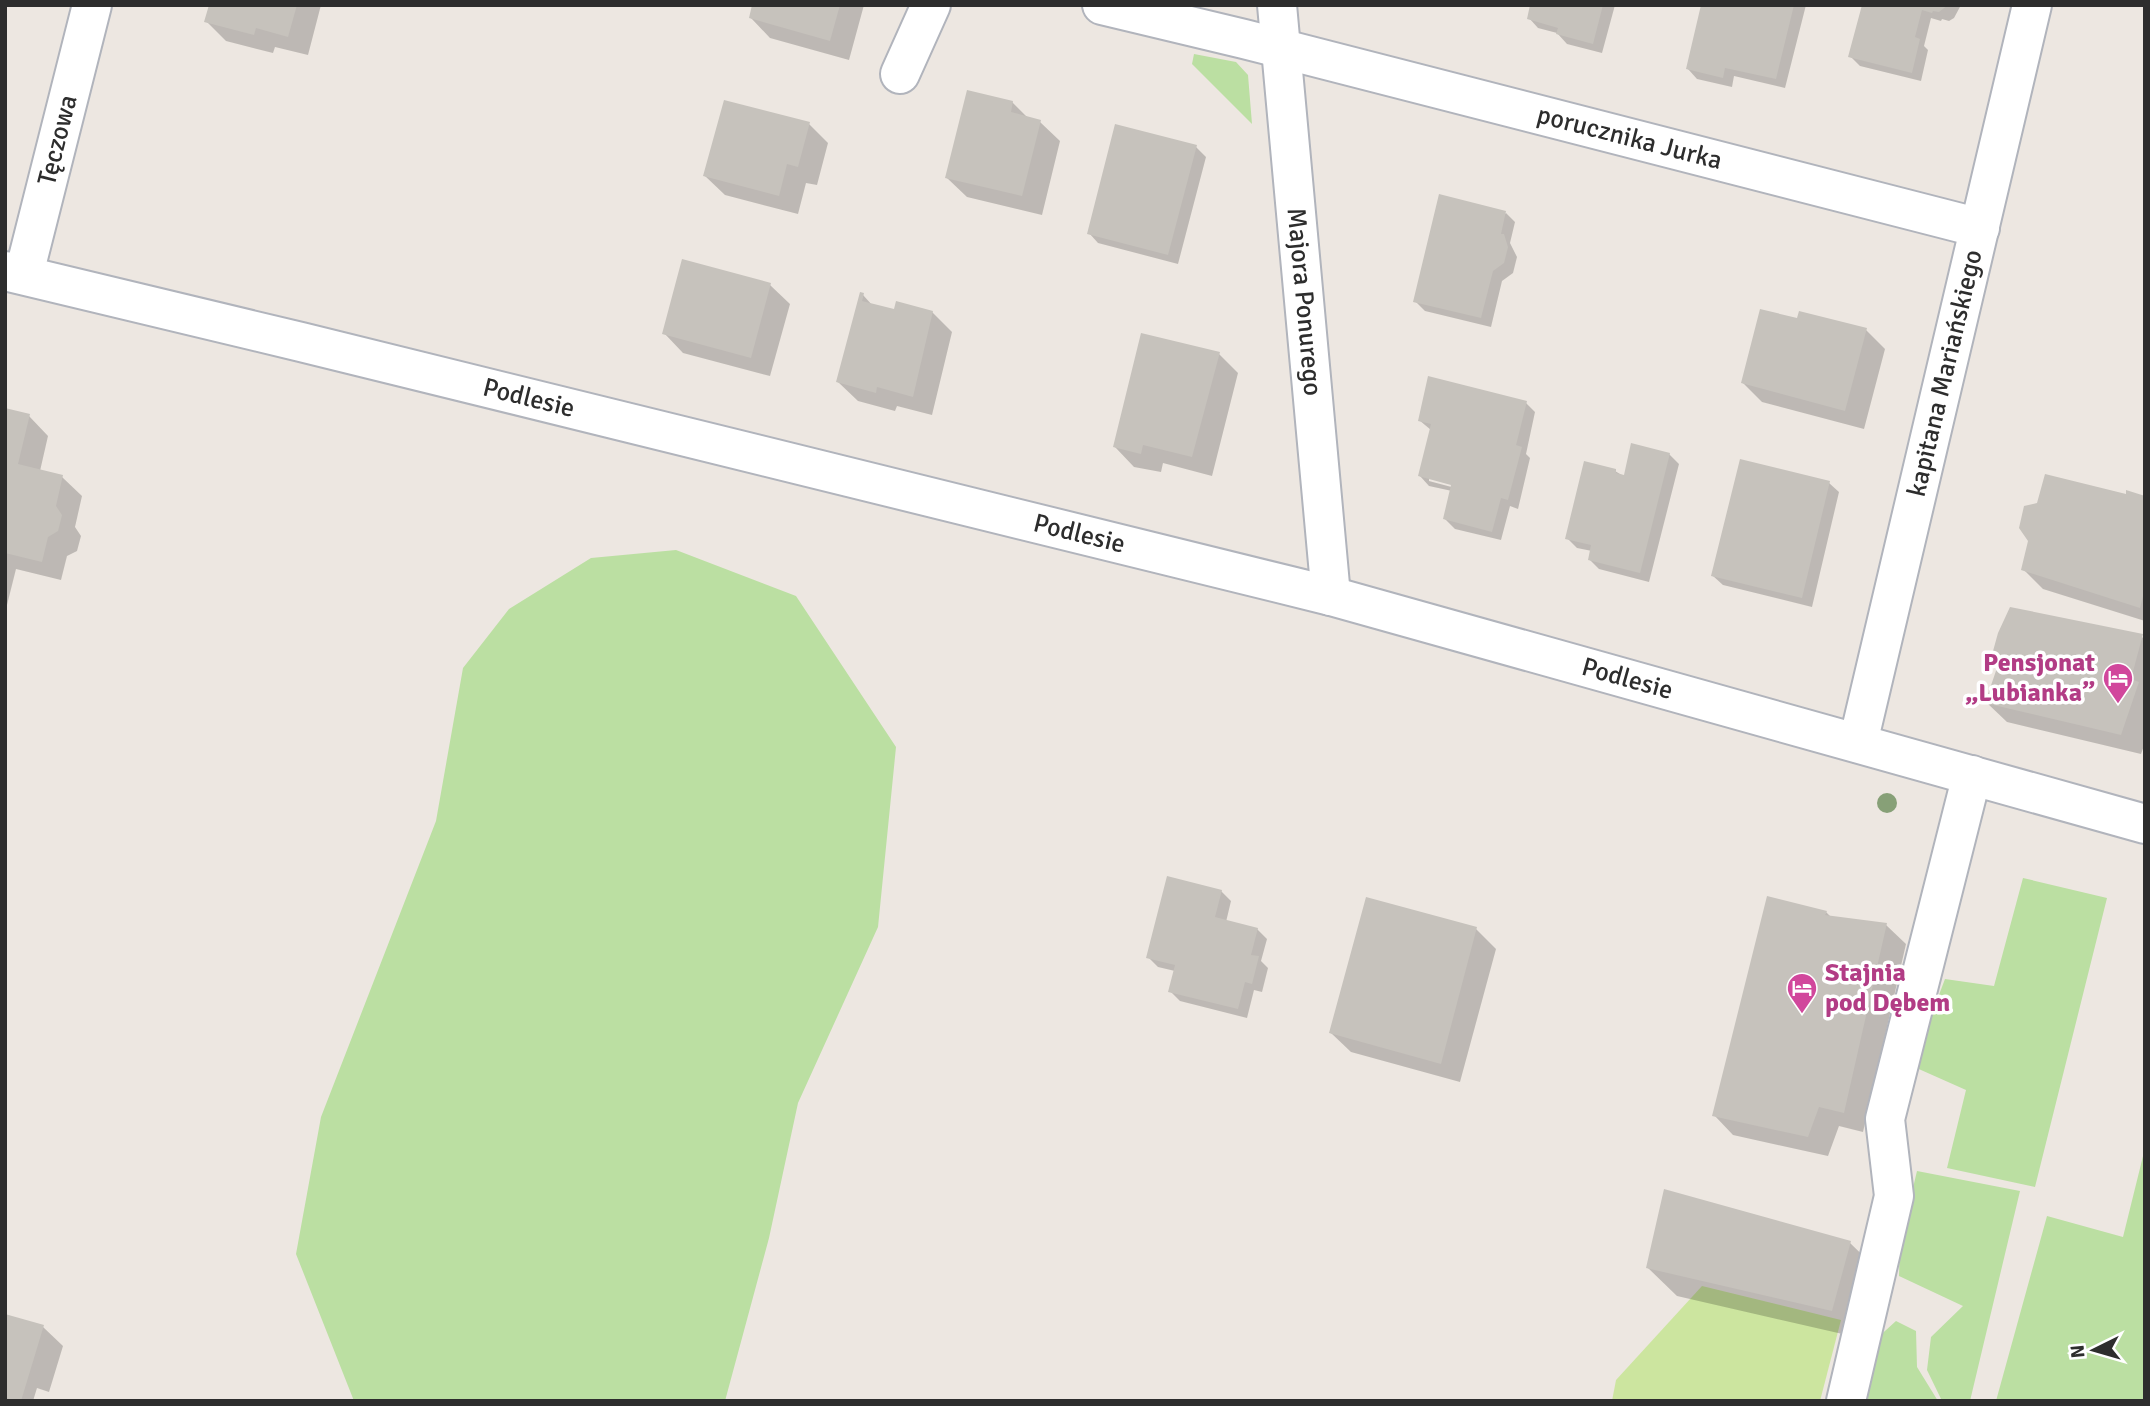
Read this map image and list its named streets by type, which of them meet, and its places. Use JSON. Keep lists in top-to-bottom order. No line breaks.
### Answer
{"streets":{"street":["porucznika Jurka","Tęczowa","Majora Ponurego","kapitana Mariańskiego","Podlesie"]},"crossings":[["porucznika Jurka","Majora Ponurego"],["porucznika Jurka","kapitana Mariańskiego"],["Tęczowa","Podlesie"],["Majora Ponurego","Podlesie"],["kapitana Mariańskiego","Podlesie"]],"places":{"hotel":["Pensjonat „Lubianka”","Stajnia pod Dębem"]},"north":"left"}
